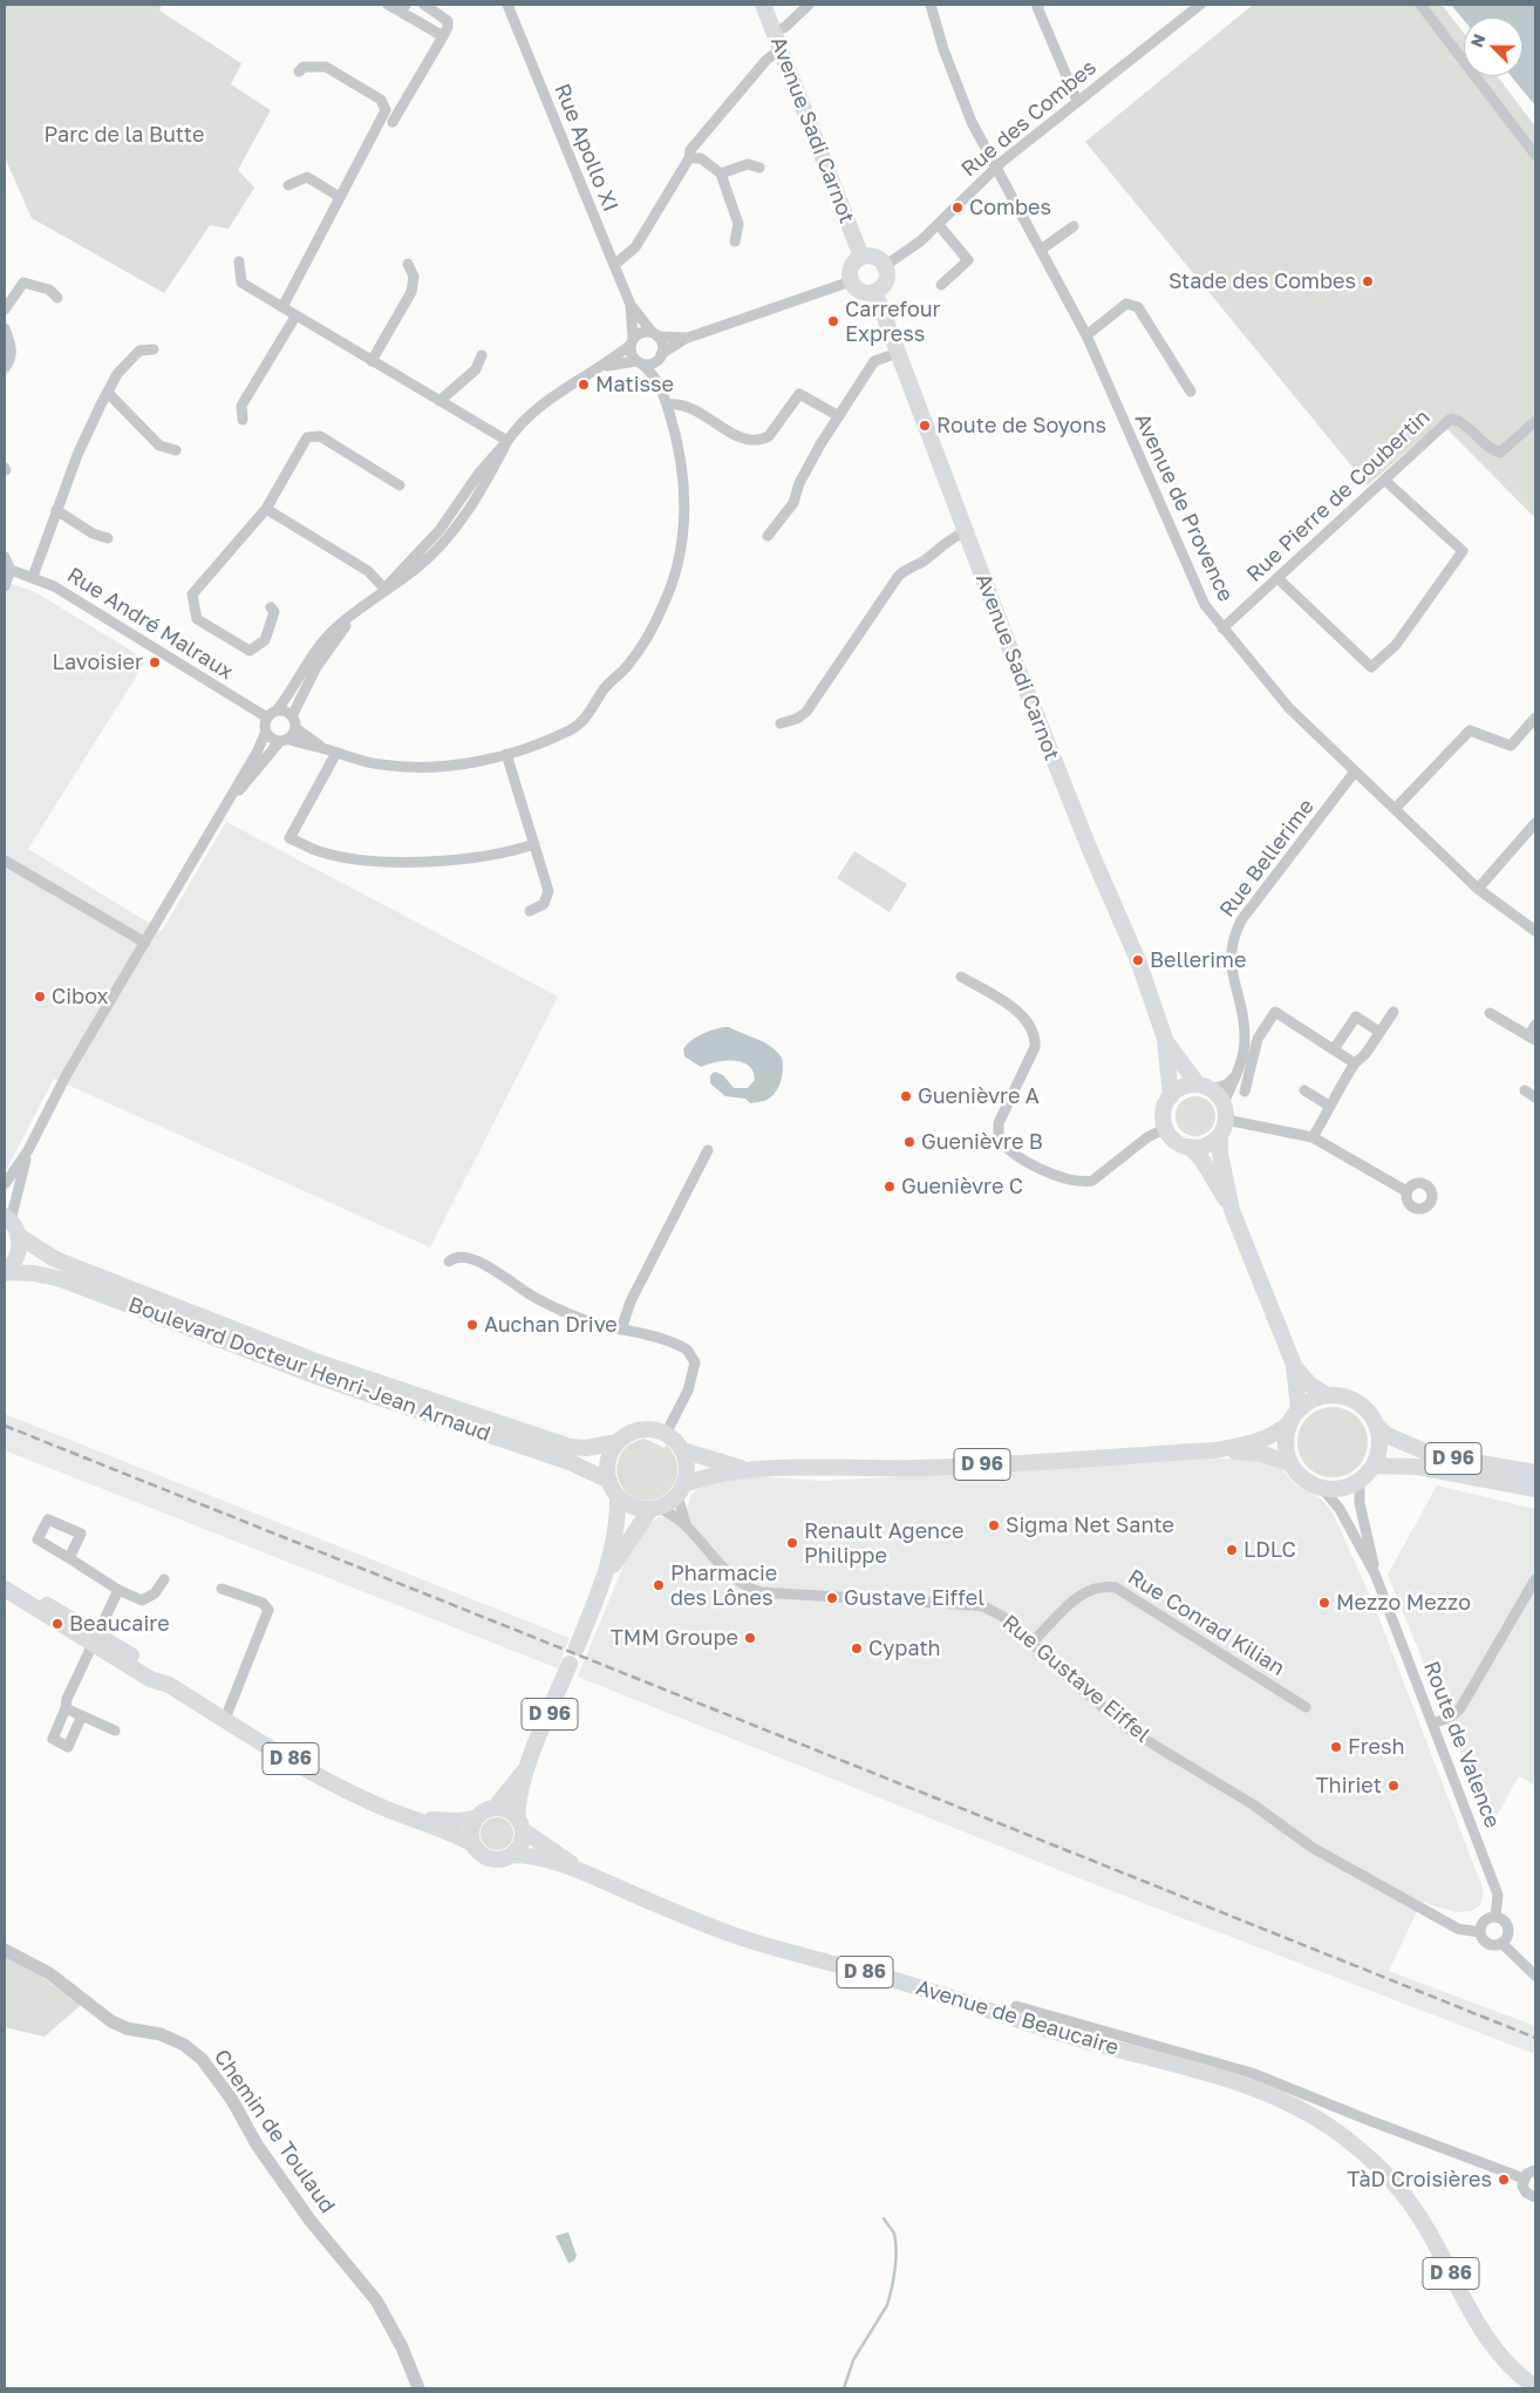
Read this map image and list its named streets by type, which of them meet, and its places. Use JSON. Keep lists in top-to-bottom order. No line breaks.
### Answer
{"streets":{"main road":["Avenue Sadi Carnot","Boulevard Docteur Henri-Jean Arnaud","D 96","D 86","Avenue de Beaucaire"],"street":["Rue des Combes","Rue Apollo XI","Rue Pierre de Coubertin","Avenue de Provence","Rue André Malraux","Rue Bellerime","Rue Conrad Kilian","Rue Gustave Eiffel","Route de Valence","Chemin de Toulaud"]},"crossings":[["Rue des Combes","Avenue Sadi Carnot"],["Rue des Combes","Avenue de Provence"],["Avenue Sadi Carnot","Rue Bellerime"],["Rue Pierre de Coubertin","Avenue de Provence"],["Avenue de Provence","Rue Bellerime"],["Boulevard Docteur Henri-Jean Arnaud","D 96"],["Boulevard Docteur Henri-Jean Arnaud","Rue Gustave Eiffel"],["D 96","Rue Gustave Eiffel"],["D 96","D 86"],["D 96","Avenue de Beaucaire"],["Rue Conrad Kilian","Rue Gustave Eiffel"],["Rue Gustave Eiffel","Route de Valence"],["D 86","Avenue de Beaucaire"]],"parks":["Parc de la Butte"],"places":["Combes","Stade des Combes","Carrefour Express","Matisse","Route de Soyons","Lavoisier","Bellerime","Cibox","Guenièvre A","Guenièvre B","Guenièvre C","Auchan Drive","Sigma Net Sante","Renault Agence Philippe","LDLC","Pharmacie des Lônes","Gustave Eiffel","Mezzo Mezzo","Beaucaire","TMM Groupe","Cypath","Fresh","Thiriet","TàD Croisières"],"north":"top left"}
